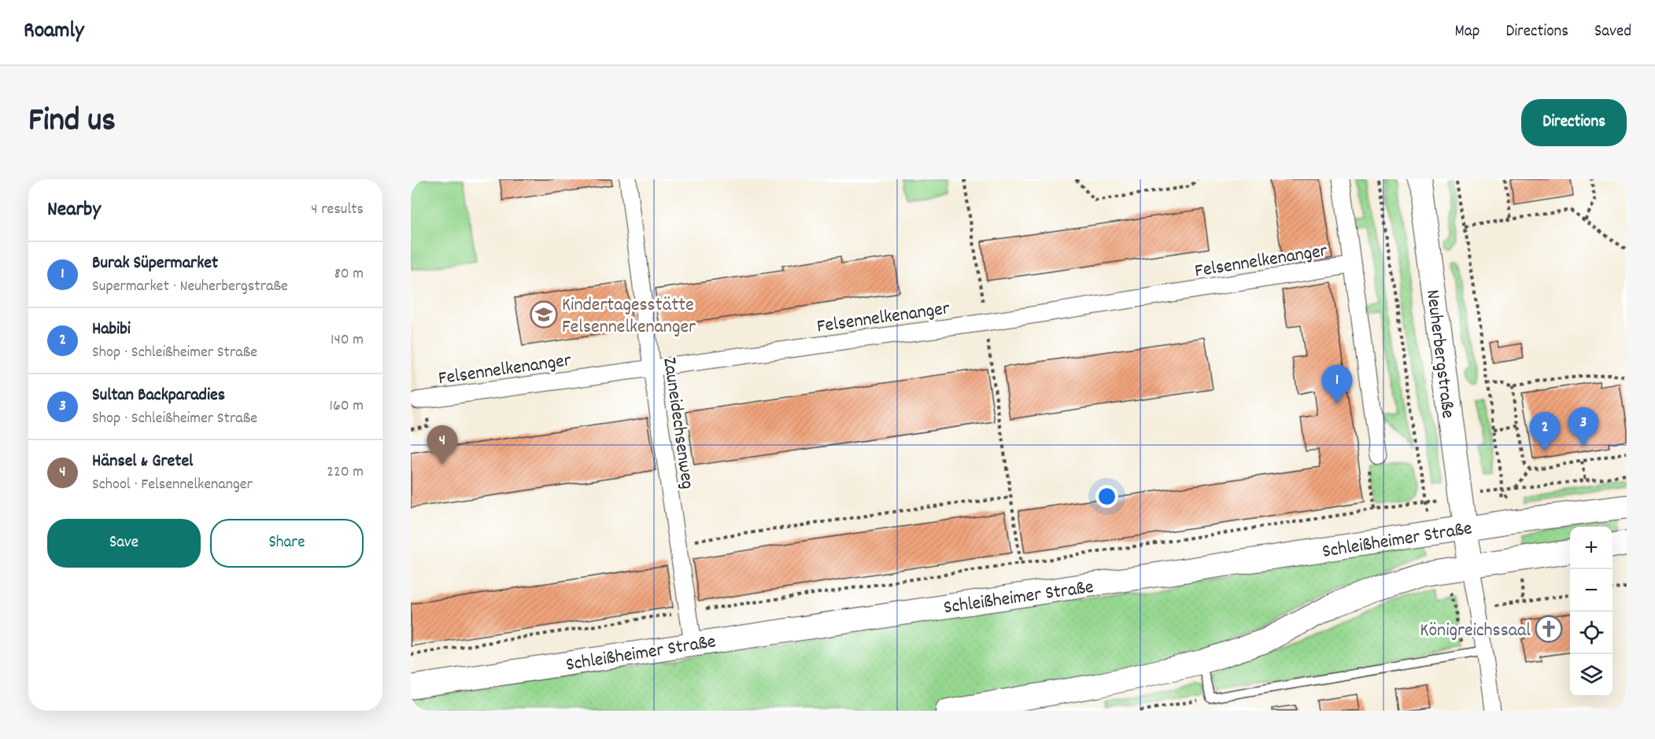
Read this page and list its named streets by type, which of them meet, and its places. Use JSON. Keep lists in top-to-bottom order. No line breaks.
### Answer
{"streets":{"main road":["Neuherbergstraße","Schleißheimer Straße"],"street":["Felsennelkenanger","Zauneidechsenweg"]},"crossings":[["Felsennelkenanger","Zauneidechsenweg"],["Neuherbergstraße","Schleißheimer Straße"],["Zauneidechsenweg","Schleißheimer Straße"]],"places":{"school or university":["Kindertagesstätte Felsennelkenanger"],"church":["Königreichssaal"]},"page":{"header":"Roamly","nav":["Map","Directions","Saved"],"title":"Find us","buttons":["Directions",["Save","Share"]],"heading":["Nearby","4 results"],"list":[{"mark":"1","name":"Burak Süpermarket","note":"Supermarket · Neuherbergstraße","value":"80 m"},{"mark":"2","name":"Habibi","note":"Shop · Schleißheimer Straße","value":"140 m"},{"mark":"3","name":"Sultan Backparadies","note":"Shop · Schleißheimer Straße","value":"160 m"},{"mark":"4","name":"Hänsel & Gretel","note":"School · Felsennelkenanger","value":"220 m"}],"pins":["1","3","2","4"],"map_buttons":["+","−"]}}
